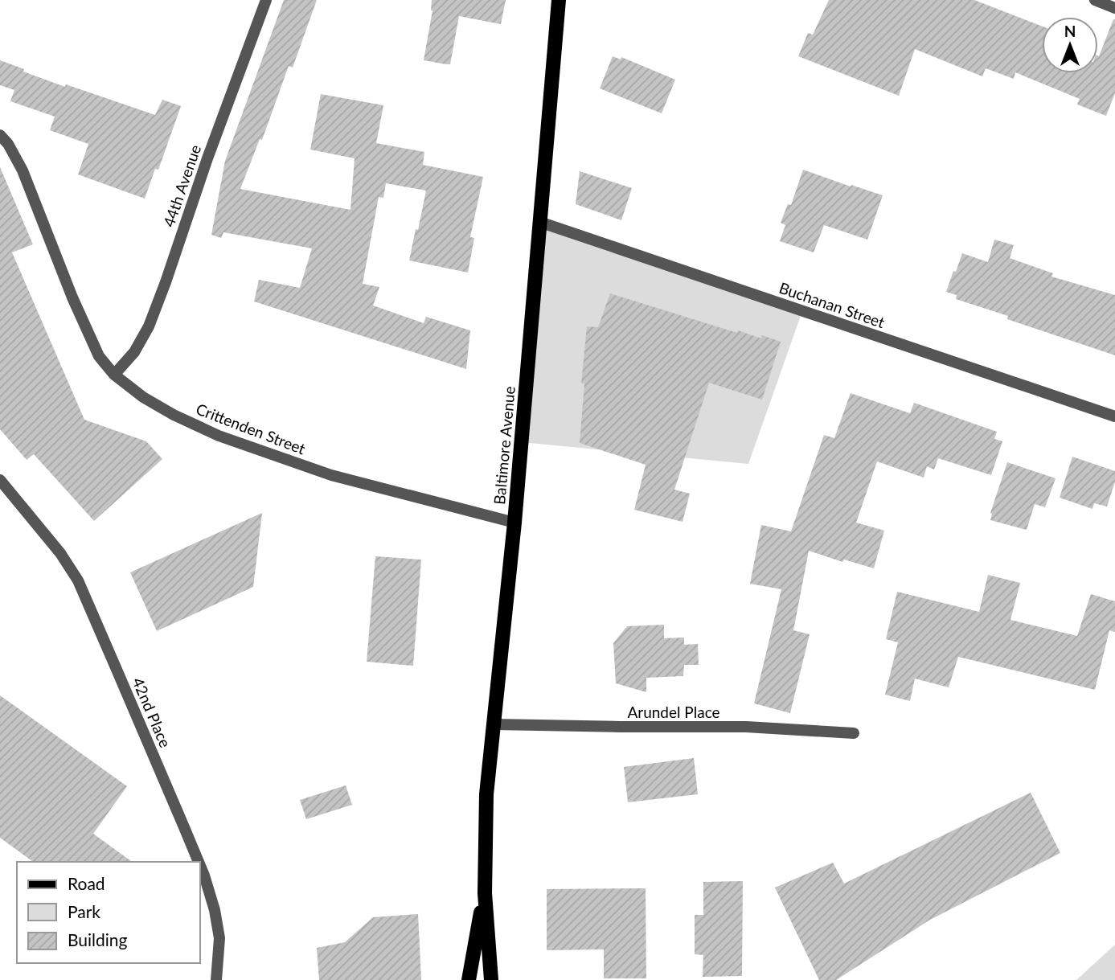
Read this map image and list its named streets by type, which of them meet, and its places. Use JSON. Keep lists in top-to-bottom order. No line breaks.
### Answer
{"streets":{"main road":["Baltimore Avenue"],"street":["44th Avenue","Buchanan Street","Crittenden Street","Arundel Place","42nd Place"]},"crossings":[["44th Avenue","Crittenden Street"],["Buchanan Street","Baltimore Avenue"],["Crittenden Street","Baltimore Avenue"],["Baltimore Avenue","Arundel Place"]],"legend":["Road","Park","Building"],"north":"top"}
